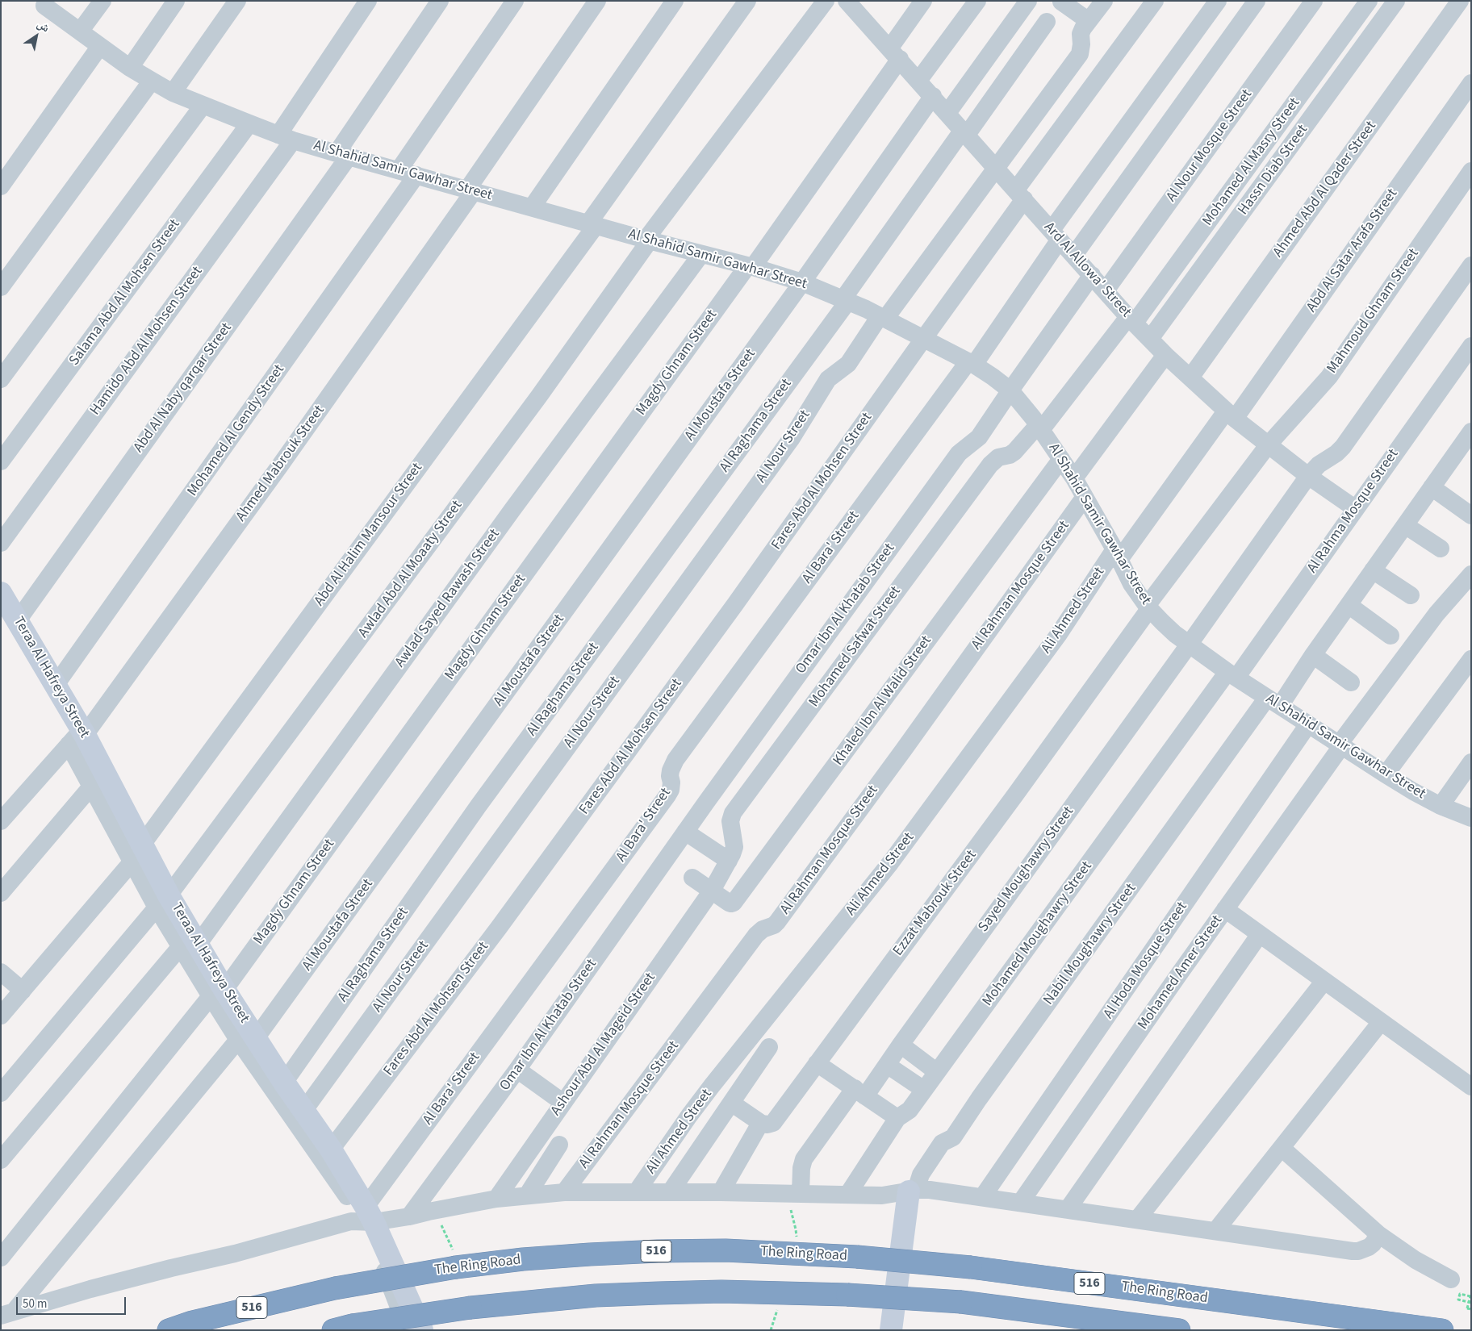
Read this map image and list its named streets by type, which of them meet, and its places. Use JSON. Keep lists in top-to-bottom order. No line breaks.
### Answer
{"streets":{"highway":["516","The Ring Road"],"street":["Al Nour Mosque Street","Mohamed Al Masry Street","Hassn Diab Street","Al Shahid Samir Gawhar Street","Ahmed Abd Al Qader Street","Abd Al Satar Arafa Street","Ard Al Allowa' Street","Salama Abd Al Mohsen Street","Mahmoud Ghnam Street","Hamido Abd Al Mohsen Street","Magdy Ghnam Street","Abd Al Naby qarqar Street","Al Moustafa Street","Al Raghama Street","Mohamed Al Gendy Street","Al Nour Street","Ahmed Mabrouk Street","Fares Abd Al Mohsen Street","Al Rahma Mosque Street","Abd Al Halim Mansour Street","Al Bara' Street","Awlad Abd Al Moaaty Street","Al Rahman Mosque Street","Awlad Sayed Rawash Street","Omar Ibn Al Khatab Street","Ali Ahmed Street","Mohamed Safwat Street","Teraa Al Hafreya Street","Khaled Ibn Al Walid Street","Sayed Moughawry Street","Ezzat Mabrouk Street","Mohamed Moughawry Street","Nabil Moughawry Street","Al Hoda Mosque Street","Mohamed Amer Street","Ashour Abd Al Mageid Street"]},"crossings":[["Al Nour Mosque Street","Ard Al Allowa' Street"],["Mohamed Al Masry Street","Al Shahid Samir Gawhar Street"],["Mohamed Al Masry Street","Ard Al Allowa' Street"],["Mohamed Al Masry Street","Mohamed Safwat Street"],["Hassn Diab Street","Ard Al Allowa' Street"],["Al Shahid Samir Gawhar Street","Abd Al Satar Arafa Street"],["Al Shahid Samir Gawhar Street","Salama Abd Al Mohsen Street"],["Al Shahid Samir Gawhar Street","Mahmoud Ghnam Street"],["Al Shahid Samir Gawhar Street","Hamido Abd Al Mohsen Street"],["Al Shahid Samir Gawhar Street","Magdy Ghnam Street"],["Al Shahid Samir Gawhar Street","Abd Al Naby qarqar Street"],["Al Shahid Samir Gawhar Street","Al Moustafa Street"],["Al Shahid Samir Gawhar Street","Al Raghama Street"],["Al Shahid Samir Gawhar Street","Mohamed Al Gendy Street"],["Al Shahid Samir Gawhar Street","Al Nour Street"],["Al Shahid Samir Gawhar Street","Ahmed Mabrouk Street"],["Al Shahid Samir Gawhar Street","Fares Abd Al Mohsen Street"],["Al Shahid Samir Gawhar Street","Al Rahma Mosque Street"],["Al Shahid Samir Gawhar Street","Abd Al Halim Mansour Street"],["Al Shahid Samir Gawhar Street","Al Bara' Street"],["Al Shahid Samir Gawhar Street","Awlad Abd Al Moaaty Street"],["Al Shahid Samir Gawhar Street","Al Rahman Mosque Street"],["Al Shahid Samir Gawhar Street","Awlad Sayed Rawash Street"],["Al Shahid Samir Gawhar Street","Omar Ibn Al Khatab Street"],["Al Shahid Samir Gawhar Street","Ali Ahmed Street"],["Al Shahid Samir Gawhar Street","Mohamed Safwat Street"],["Al Shahid Samir Gawhar Street","Khaled Ibn Al Walid Street"],["Al Shahid Samir Gawhar Street","Sayed Moughawry Street"],["Al Shahid Samir Gawhar Street","Ezzat Mabrouk Street"],["Al Shahid Samir Gawhar Street","Mohamed Moughawry Street"],["Al Shahid Samir Gawhar Street","Nabil Moughawry Street"],["Al Shahid Samir Gawhar Street","Al Hoda Mosque Street"],["Al Shahid Samir Gawhar Street","Mohamed Amer Street"],["Ahmed Abd Al Qader Street","Ard Al Allowa' Street"],["Abd Al Satar Arafa Street","Ard Al Allowa' Street"],["Abd Al Satar Arafa Street","Ali Ahmed Street"],["Ard Al Allowa' Street","Mahmoud Ghnam Street"],["Ard Al Allowa' Street","Magdy Ghnam Street"],["Ard Al Allowa' Street","Al Moustafa Street"],["Ard Al Allowa' Street","Al Raghama Street"],["Ard Al Allowa' Street","Al Nour Street"],["Ard Al Allowa' Street","Fares Abd Al Mohsen Street"],["Ard Al Allowa' Street","Al Rahma Mosque Street"],["Ard Al Allowa' Street","Al Bara' Street"],["Ard Al Allowa' Street","Omar Ibn Al Khatab Street"],["Ard Al Allowa' Street","Sayed Moughawry Street"],["Mahmoud Ghnam Street","Ezzat Mabrouk Street"],["Magdy Ghnam Street","Teraa Al Hafreya Street"],["Abd Al Naby qarqar Street","Teraa Al Hafreya Street"],["Al Moustafa Street","Teraa Al Hafreya Street"],["Al Raghama Street","Teraa Al Hafreya Street"],["Mohamed Al Gendy Street","Teraa Al Hafreya Street"],["Al Nour Street","Teraa Al Hafreya Street"],["Ahmed Mabrouk Street","Teraa Al Hafreya Street"],["Fares Abd Al Mohsen Street","Teraa Al Hafreya Street"],["Al Rahma Mosque Street","Mohamed Moughawry Street"],["Abd Al Halim Mansour Street","Teraa Al Hafreya Street"],["Al Bara' Street","Teraa Al Hafreya Street"],["Awlad Abd Al Moaaty Street","Teraa Al Hafreya Street"],["Awlad Sayed Rawash Street","Teraa Al Hafreya Street"],["Mohamed Safwat Street","Khaled Ibn Al Walid Street"],["Mohamed Safwat Street","Ashour Abd Al Mageid Street"],["Khaled Ibn Al Walid Street","Ashour Abd Al Mageid Street"]],"scale_bar":"50 m","north":"top right"}
